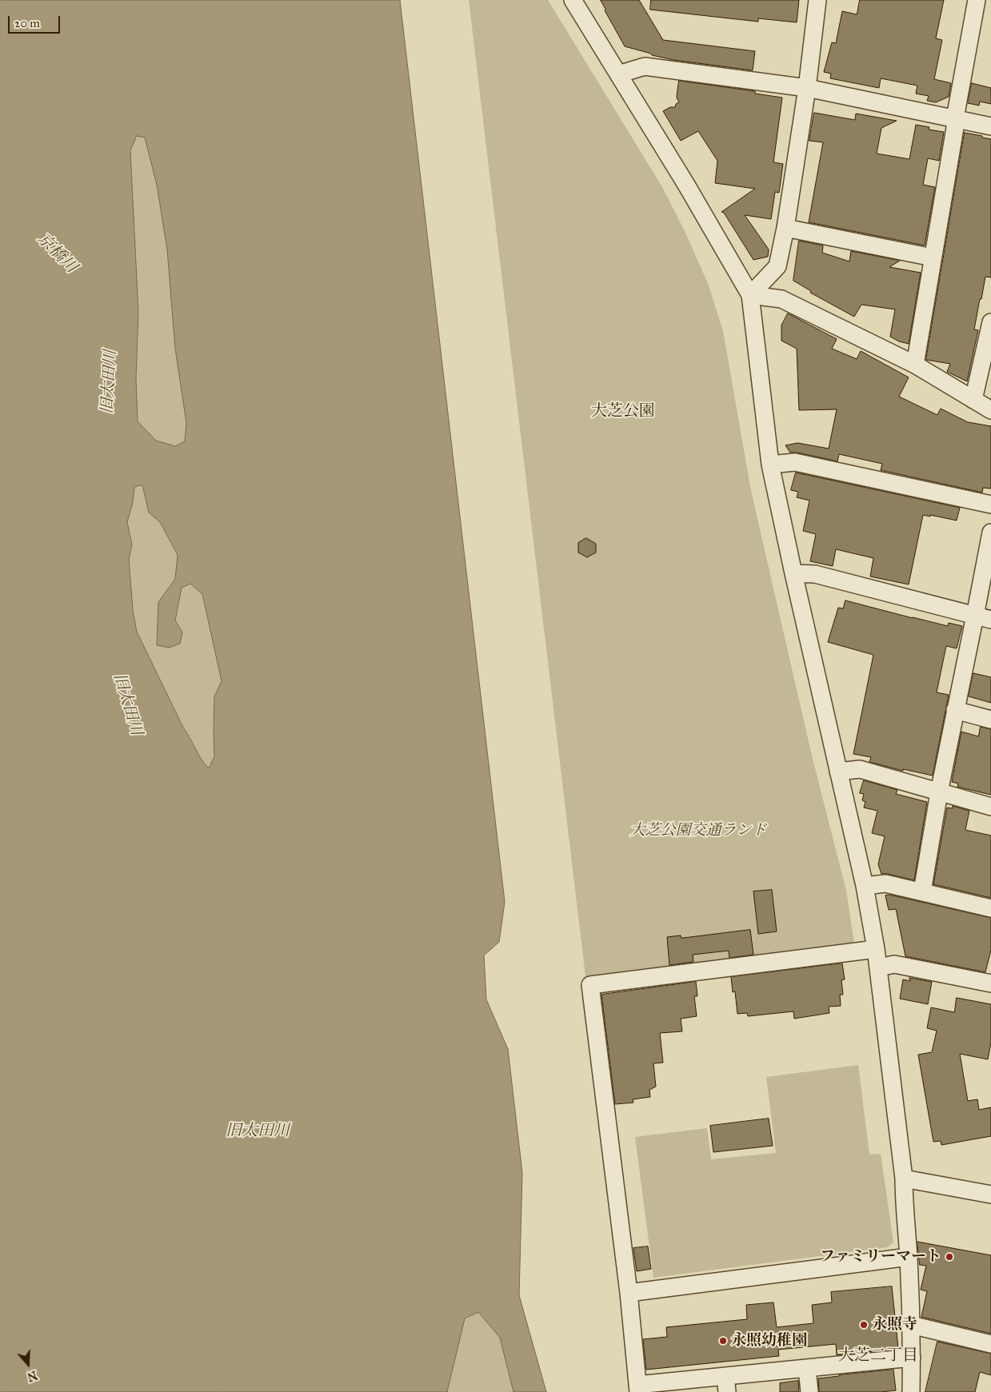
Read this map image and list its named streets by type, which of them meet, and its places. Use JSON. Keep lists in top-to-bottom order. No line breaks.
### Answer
{"districts":["大芝公園","大芝二丁目"],"water":["京橋川","旧太田川"],"parks":["大芝公園交通ランド"],"places":["ファミリーマート","永照寺","永照幼稚園"],"scale_bar":"20 m","north":"bottom"}
